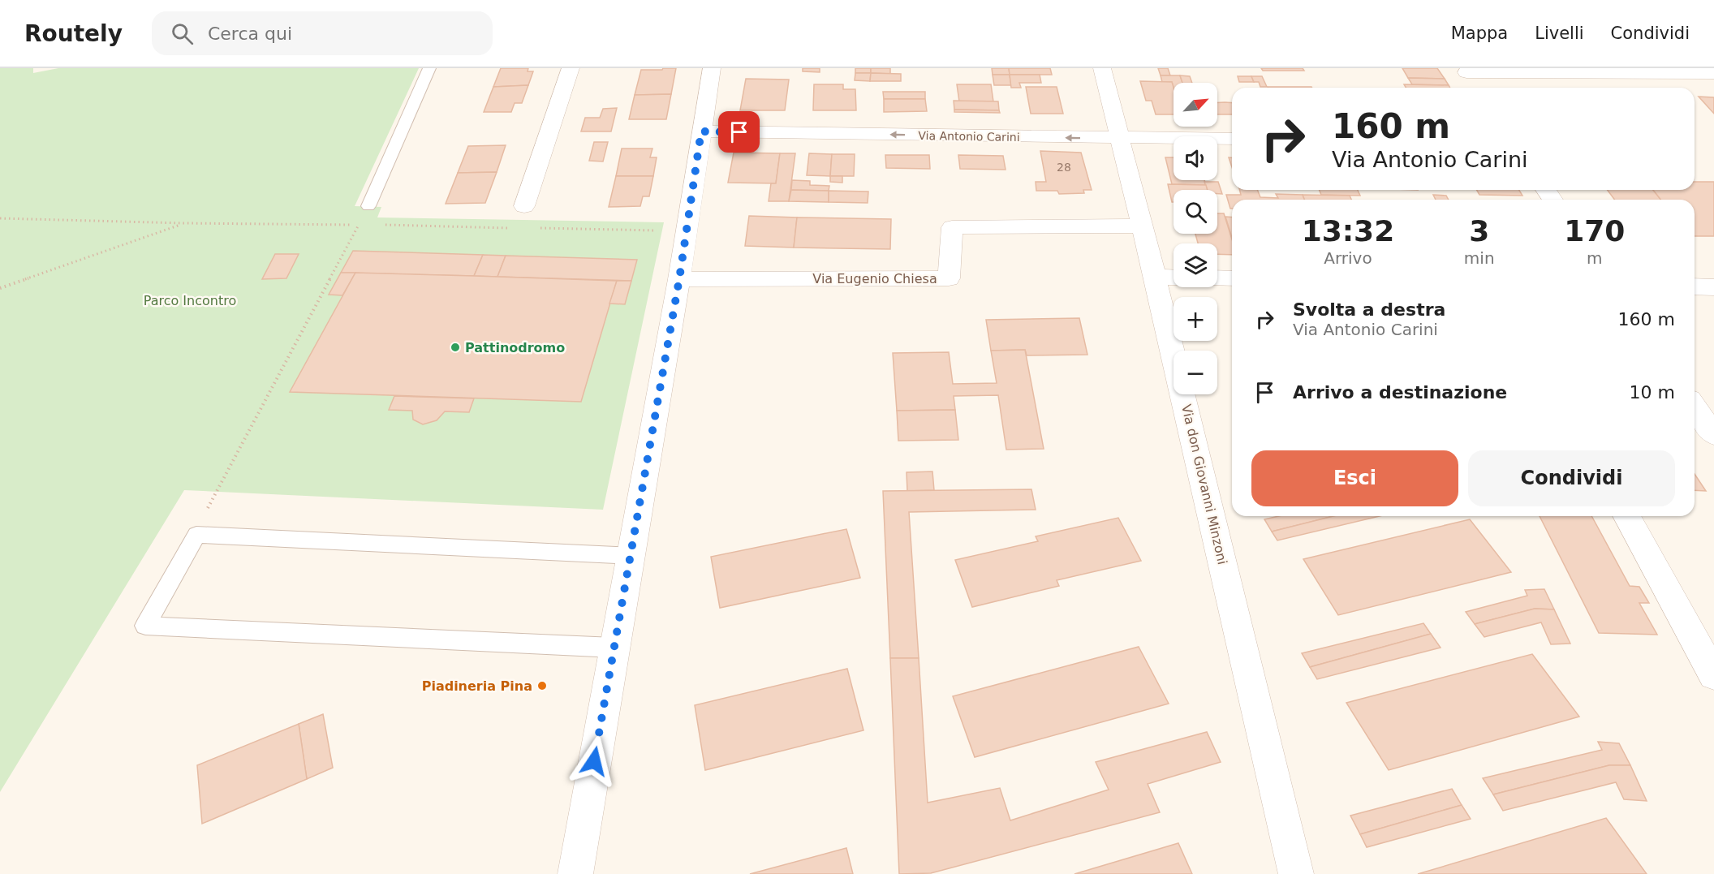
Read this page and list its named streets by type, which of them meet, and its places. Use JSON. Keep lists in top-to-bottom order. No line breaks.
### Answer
{"streets":{"street":["Via Antonio Carini","Via Eugenio Chiesa","Via don Giovanni Minzoni"]},"crossings":[["Via Antonio Carini","Via don Giovanni Minzoni"],["Via Eugenio Chiesa","Via don Giovanni Minzoni"]],"one_way":["Via Antonio Carini"],"parks":["Parco Incontro"],"places":["Pattinodromo","Piadineria Pina"],"house_numbers":["28"],"north":"top right","page":{"header":"Routely","search":"Cerca qui","nav":["Mappa","Livelli","Condividi"],"map_buttons":["+","−"],"turn":["160 m","Via Antonio Carini"],"eta":["13:32","Arrivo","3","min","170","m"],"list":[{"name":"Svolta a destra","note":"Via Antonio Carini","value":"160 m"},{"name":"Arrivo a destinazione","value":"10 m"}],"buttons":["Esci","Condividi"]}}
